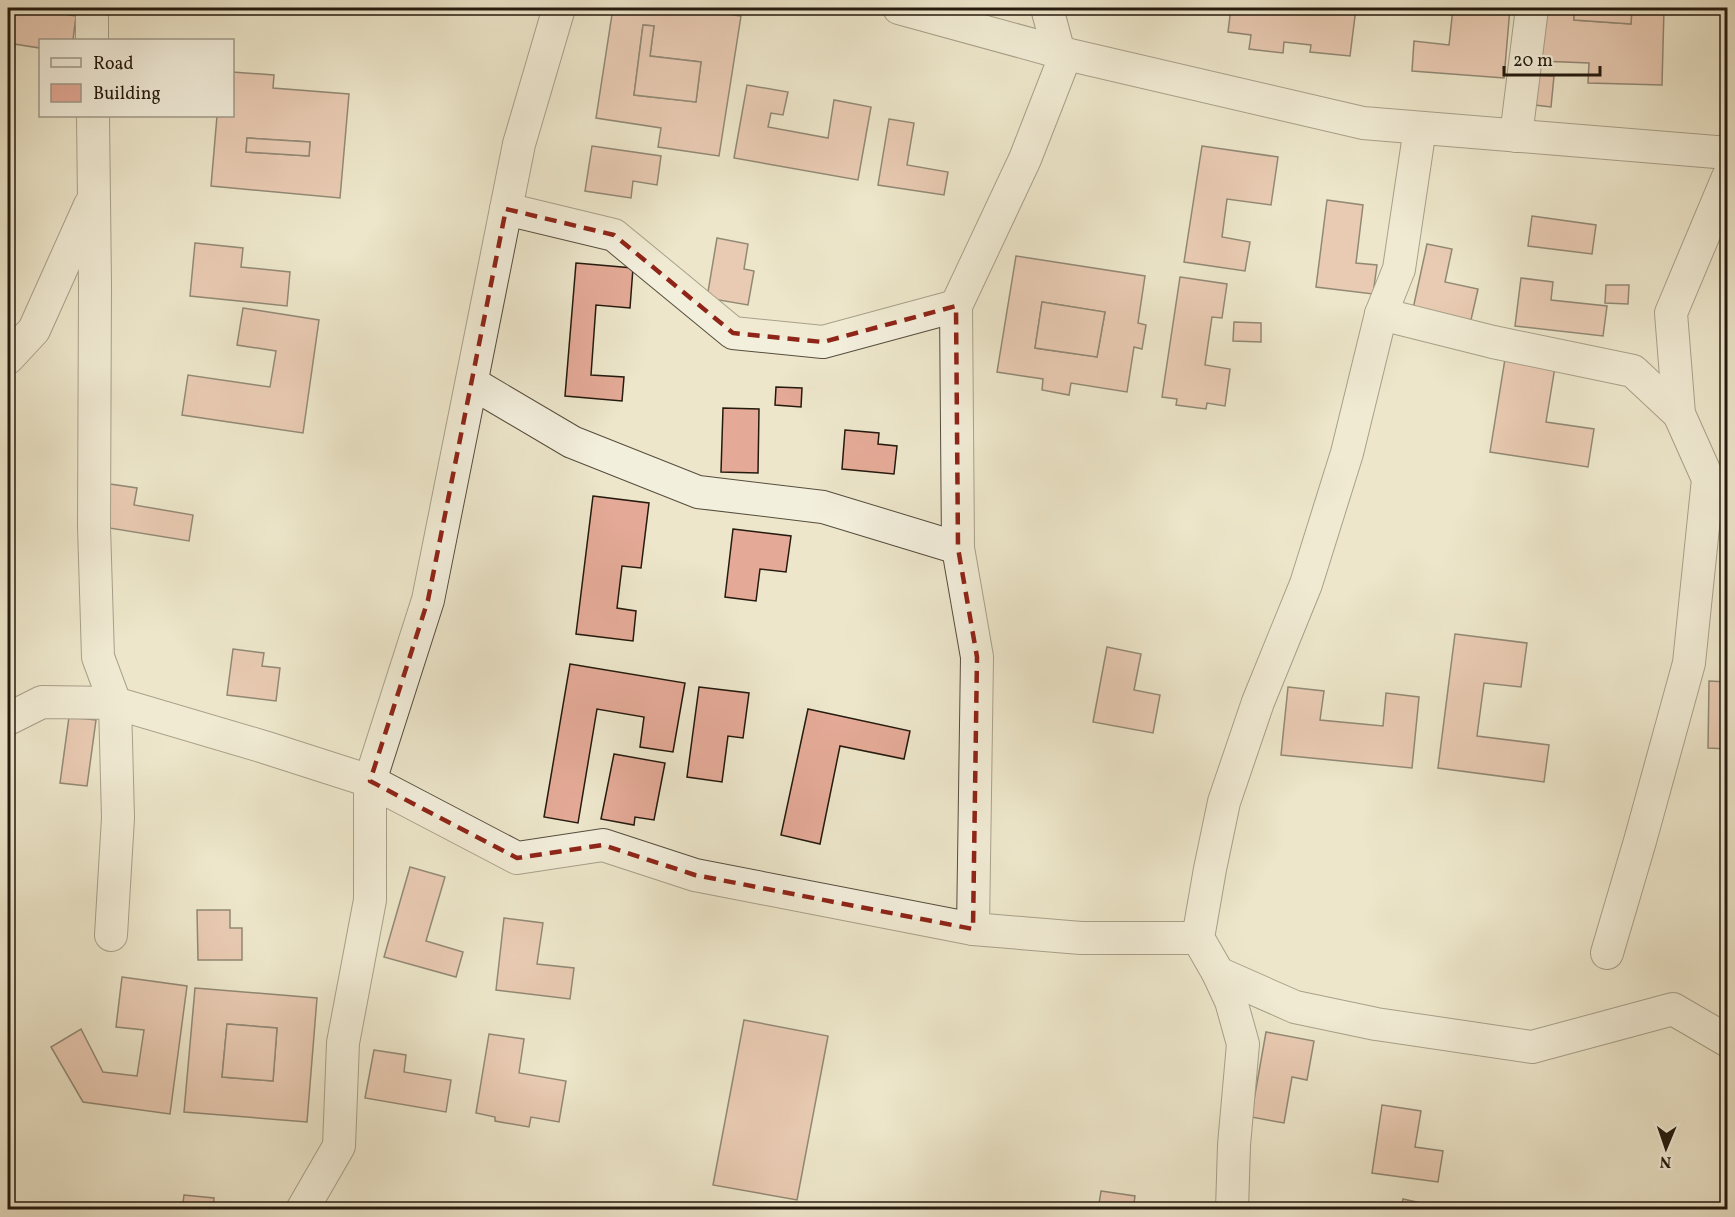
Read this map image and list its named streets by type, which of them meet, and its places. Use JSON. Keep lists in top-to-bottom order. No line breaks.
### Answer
{"legend":["Road","Building"],"scale_bar":"20 m","north":"bottom"}
